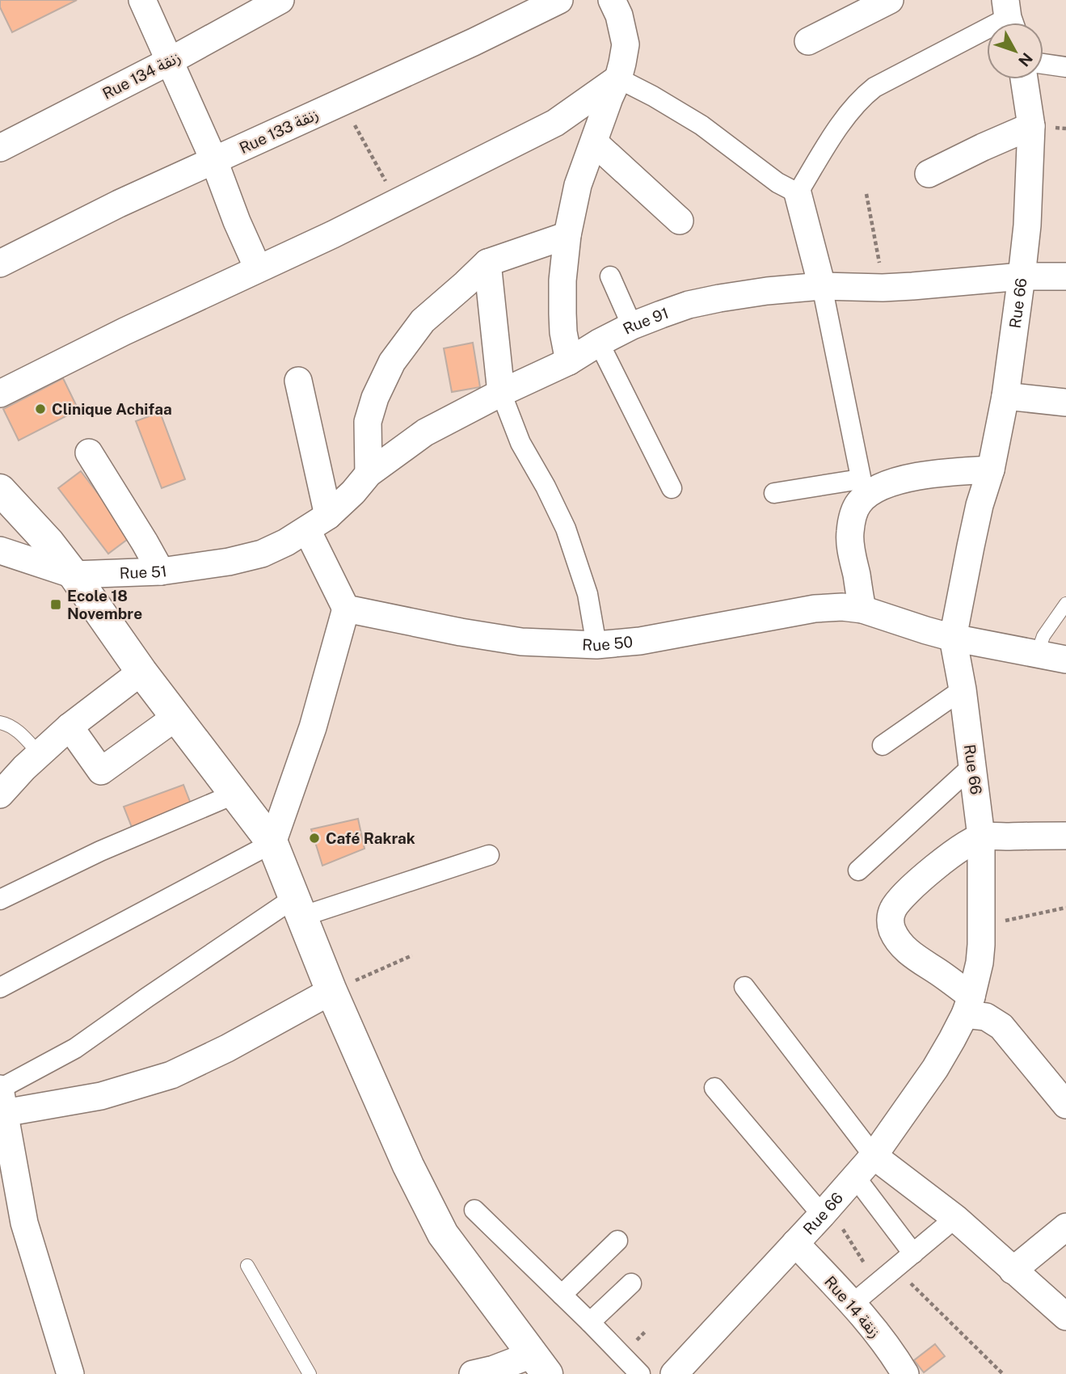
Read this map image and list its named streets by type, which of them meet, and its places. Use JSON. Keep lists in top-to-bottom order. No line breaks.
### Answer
{"streets":{"street":["Rue 134 زنقة","Rue 133 زنقة","Rue 66","Rue 91","Rue 51","Rue 50","Rue 14 زنقة"]},"crossings":[["Rue 66","Rue 91"],["Rue 66","Rue 50"],["Rue 66","Rue 14 زنقة"],["Rue 91","Rue 51"]],"places":{"other":["Clinique Achifaa","Café Rakrak"],"transit":["Ecole 18 Novembre"]},"north":"bottom right"}
